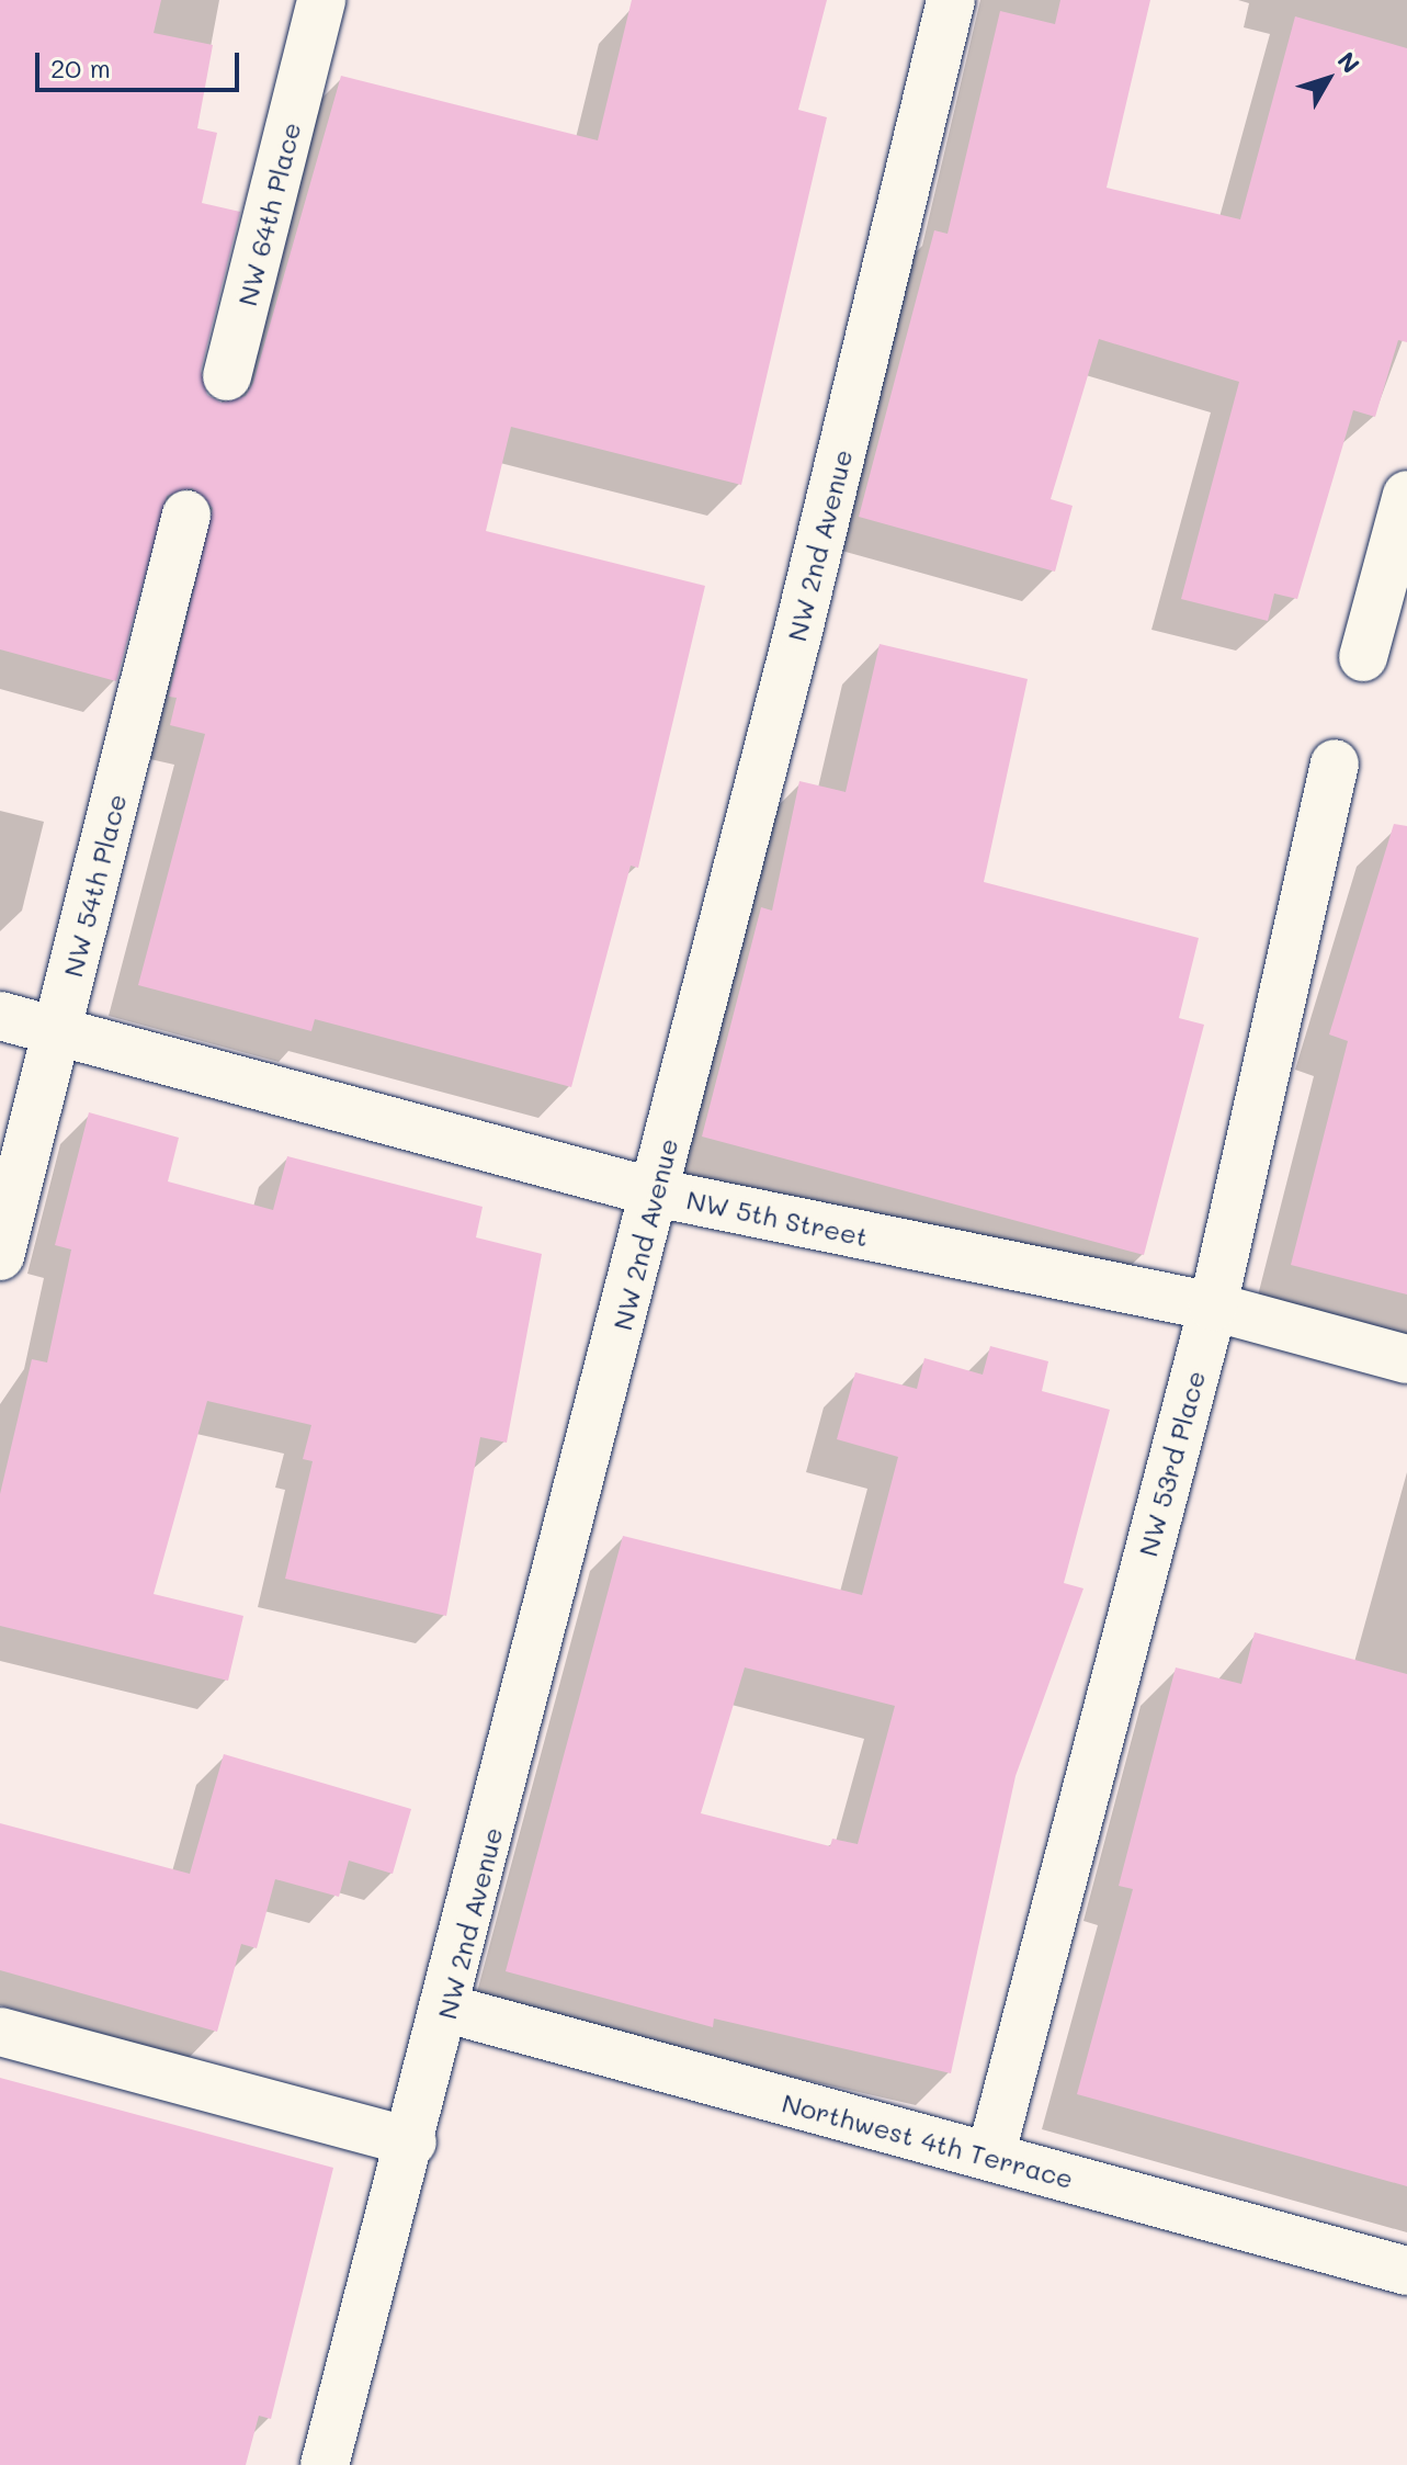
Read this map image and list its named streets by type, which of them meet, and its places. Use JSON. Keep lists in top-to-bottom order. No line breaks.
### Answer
{"streets":{"street":["NW 64th Place","NW 2nd Avenue","NW 54th Place","NW 5th Street","NW 53rd Place","Northwest 4th Terrace"]},"crossings":[["NW 2nd Avenue","NW 5th Street"],["NW 2nd Avenue","Northwest 4th Terrace"],["NW 54th Place","NW 5th Street"],["NW 5th Street","NW 53rd Place"],["NW 53rd Place","Northwest 4th Terrace"]],"scale_bar":"20 m","north":"top right"}
